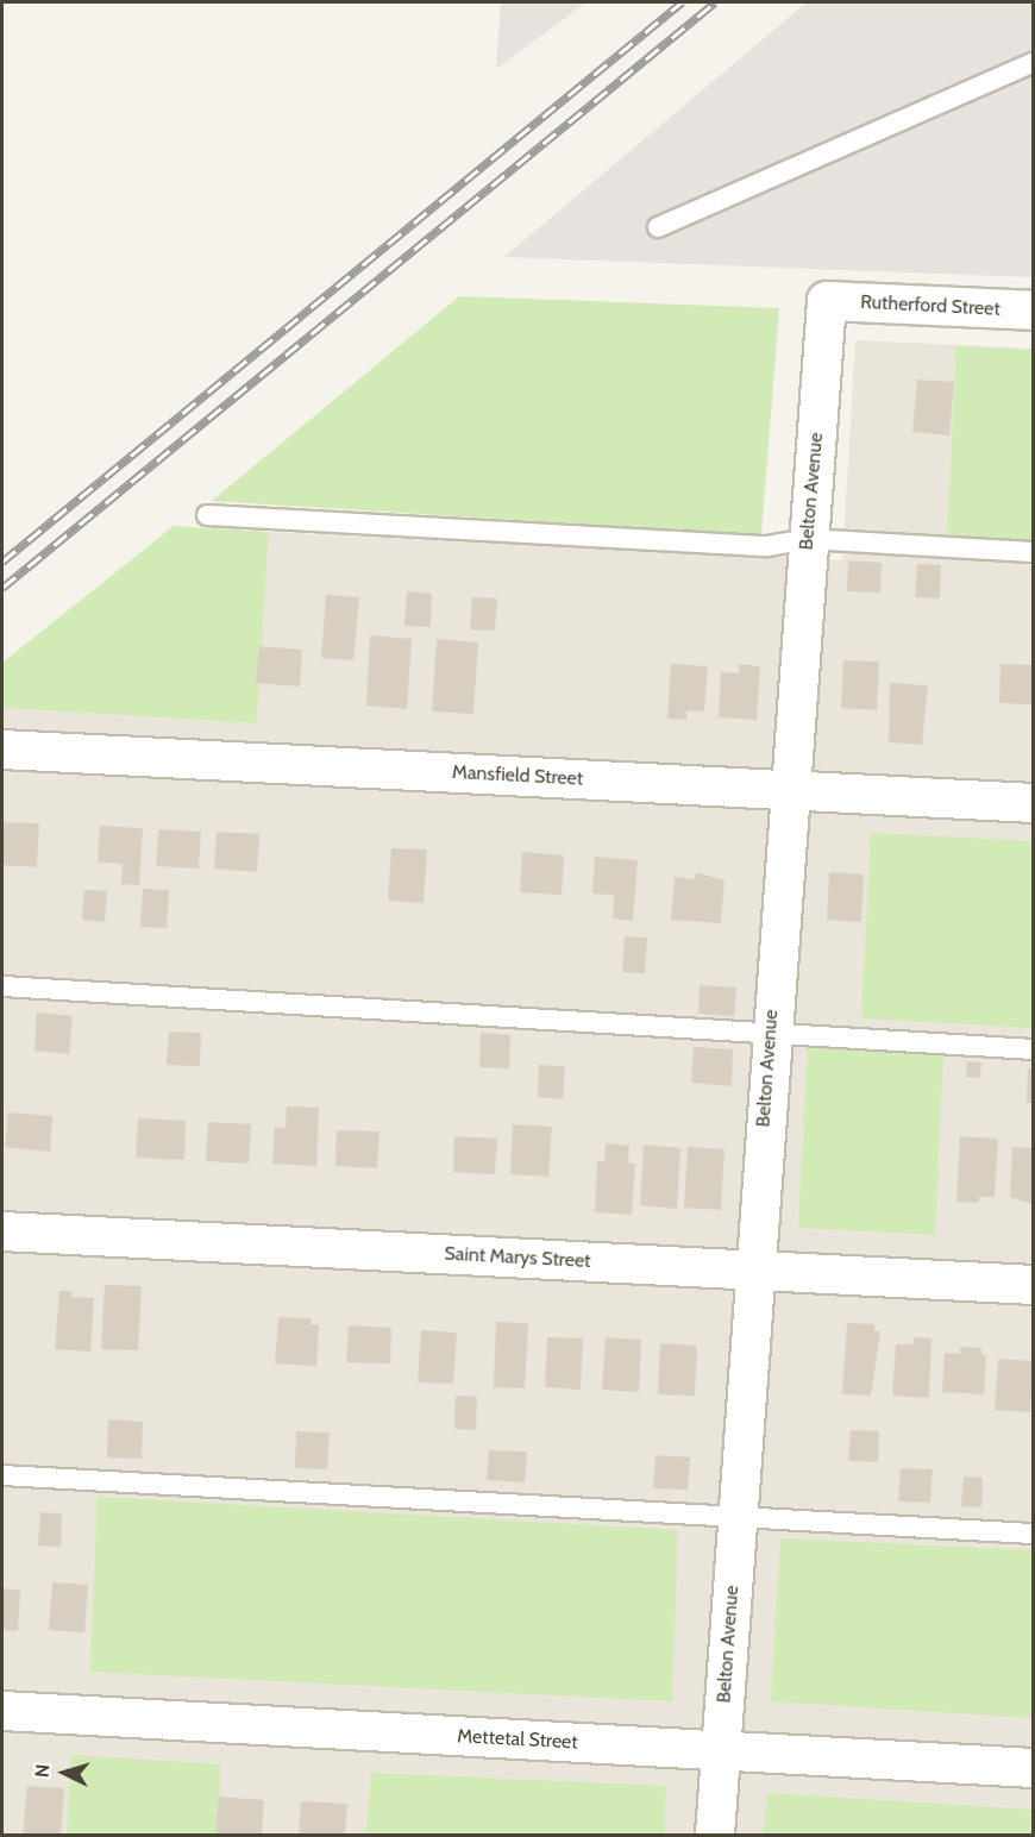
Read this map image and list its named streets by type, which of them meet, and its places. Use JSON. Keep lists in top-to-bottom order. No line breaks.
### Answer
{"streets":{"street":["Rutherford Street","Belton Avenue","Mansfield Street","Saint Marys Street","Mettetal Street"]},"crossings":[["Rutherford Street","Belton Avenue"],["Belton Avenue","Mansfield Street"],["Belton Avenue","Saint Marys Street"],["Belton Avenue","Mettetal Street"]],"north":"left"}
